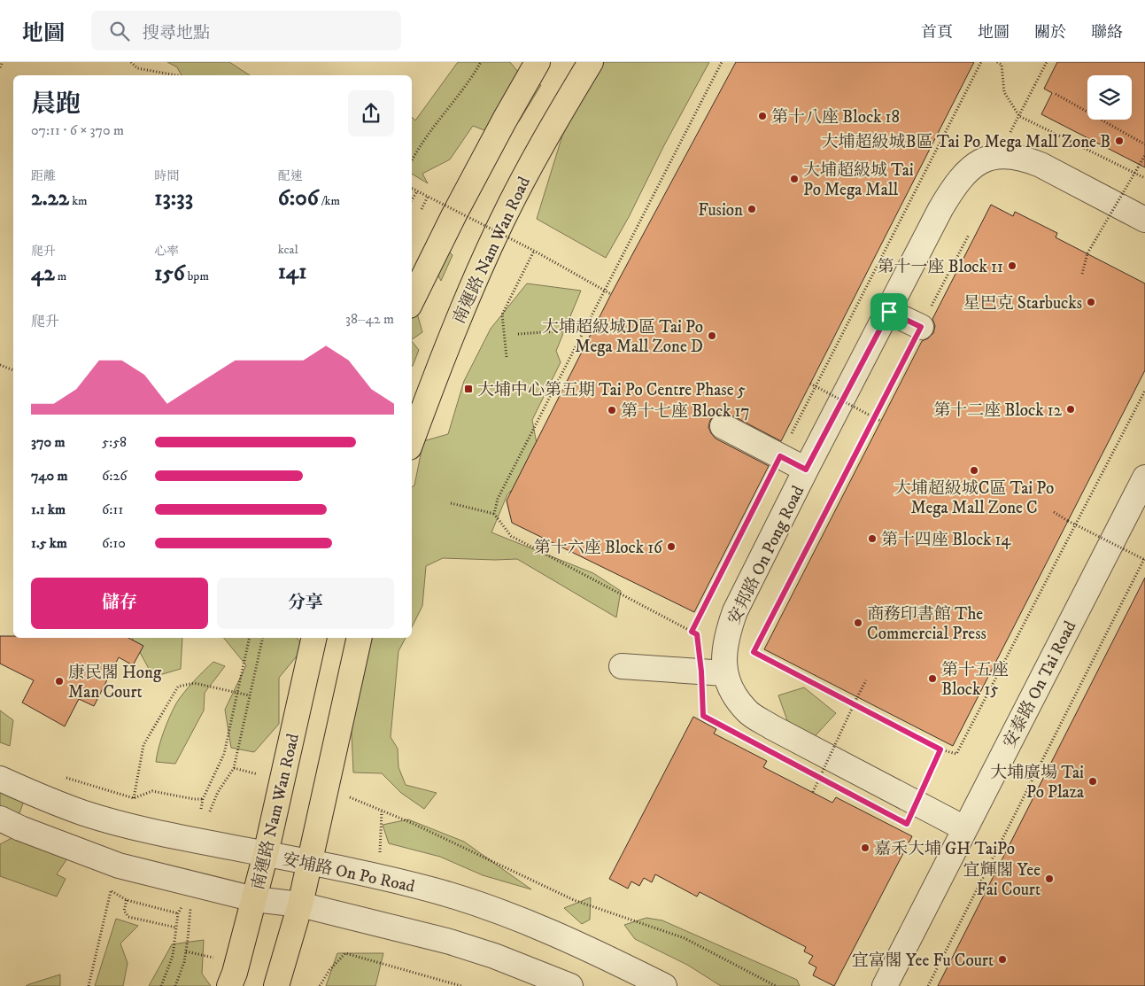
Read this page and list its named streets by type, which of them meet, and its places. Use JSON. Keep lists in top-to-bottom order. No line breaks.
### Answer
{"streets":{"main road":["南運路 Nam Wan Road"],"street":["安邦路 On Pong Road","安泰路 On Tai Road","安埔路 On Po Road"]},"crossings":[["南運路 Nam Wan Road","安埔路 On Po Road"],["安邦路 On Pong Road","安泰路 On Tai Road"]],"places":{"other":["第十八座 Block 18","大埔超級城B區 Tai Po Mega Mall Zone B","大埔超級城 Tai Po Mega Mall","Fusion","第十一座 Block 11","星巴克 Starbucks","大埔超級城D區 Tai Po Mega Mall Zone D","第十二座 Block 12","第十七座 Block 17","大埔超級城C區 Tai Po Mega Mall Zone C","第十四座 Block 14","第十六座 Block 16","商務印書館 The Commercial Press","第十五座 Block 15","康民閣 Hong Man Court","大埔廣場 Tai Po Plaza","嘉禾大埔 GH TaiPo","宜輝閣 Yee Fai Court","宜富閣 Yee Fu Court"],"transit":["大埔中心第五期 Tai Po Centre Phase 5"]},"page":{"header":"地圖","search":"搜尋地點","nav":["首頁","地圖","關於","聯絡"],"heading":["晨跑","07:11 · 6 × 370 m"],"stats":[["距離","2.22 km"],["時間","13:33"],["配速","6:06 /km"],["爬升","42 m"],["心率","156 bpm"],["kcal","141"]],"chart":["爬升","38–42 m"],"list":[{"name":"370 m","note":"5:58"},{"name":"740 m","note":"6:26"},{"name":"1.1 km","note":"6:11"},{"name":"1.5 km","note":"6:10"}],"buttons":["儲存","分享"]}}
